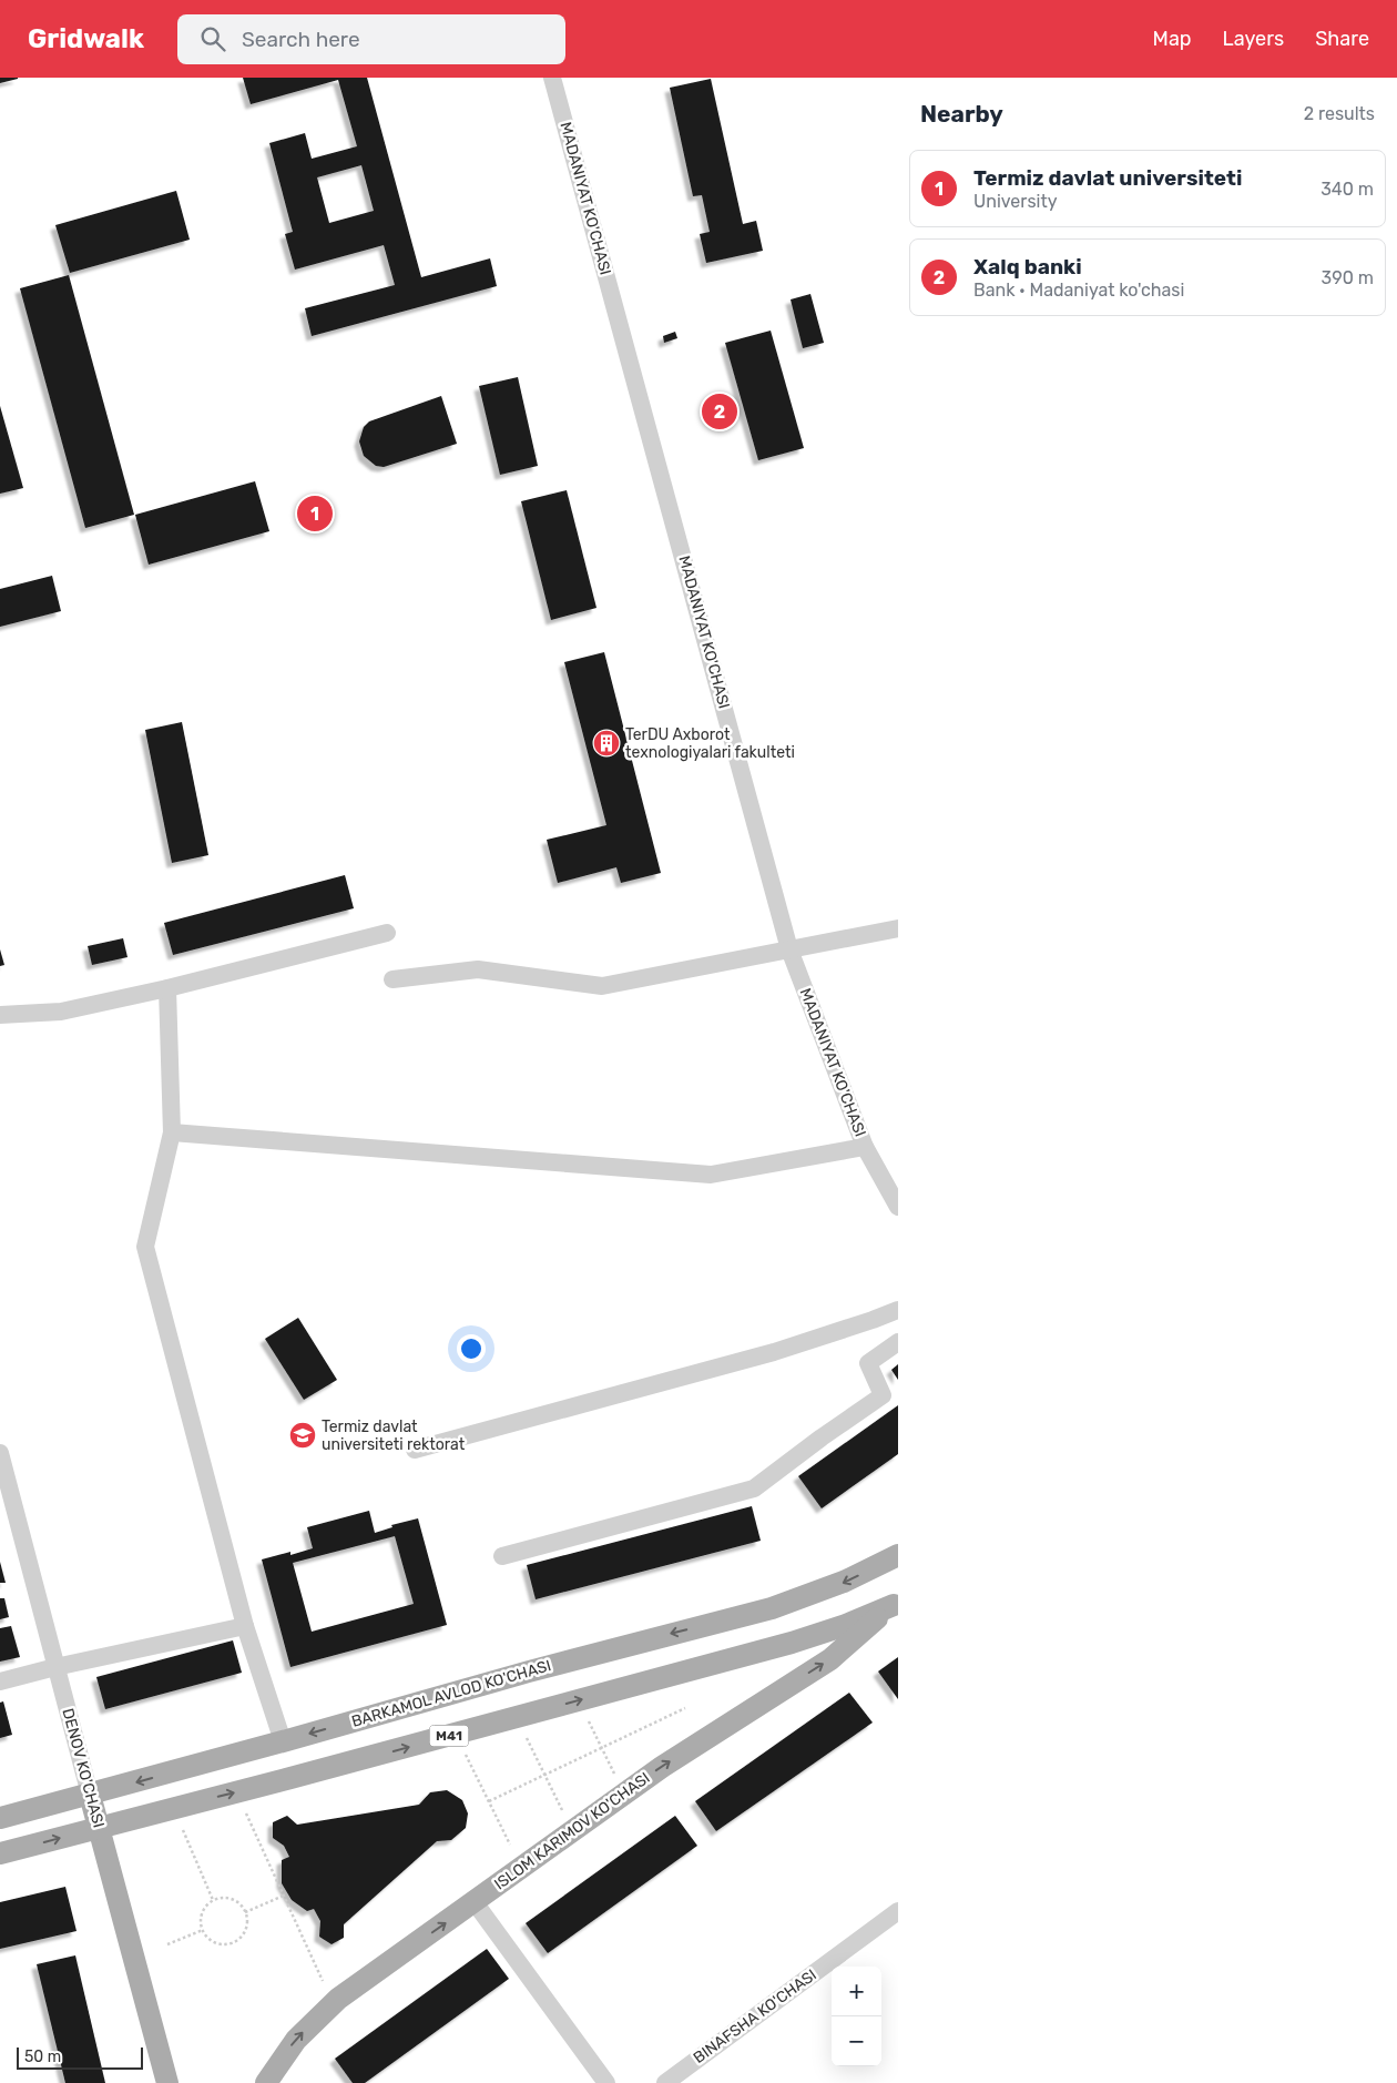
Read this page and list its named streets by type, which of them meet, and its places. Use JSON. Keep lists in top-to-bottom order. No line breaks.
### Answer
{"streets":{"main road":["BARKAMOL AVLOD KO'CHASI","M41","DENOV KO'CHASI","ISLOM KARIMOV KO'CHASI"],"street":["MADANIYAT KO'CHASI","BINAFSHA KO'CHASI"]},"crossings":[["BARKAMOL AVLOD KO'CHASI","DENOV KO'CHASI"],["M41","DENOV KO'CHASI"],["M41","ISLOM KARIMOV KO'CHASI"]],"places":{"building":["TerDU Axborot texnologiyalari fakulteti"],"school or university":["Termiz davlat universiteti rektorat"]},"scale_bar":"50 m","page":{"header":"Gridwalk","search":"Search here","nav":["Map","Layers","Share"],"heading":["Nearby","2 results"],"list":[{"mark":"1","name":"Termiz davlat universiteti","note":"University","value":"340 m"},{"mark":"2","name":"Xalq banki","note":"Bank · Madaniyat ko'chasi","value":"390 m"}],"pins":["2","1"],"map_buttons":["+","−"],"scale":"50 m"}}
